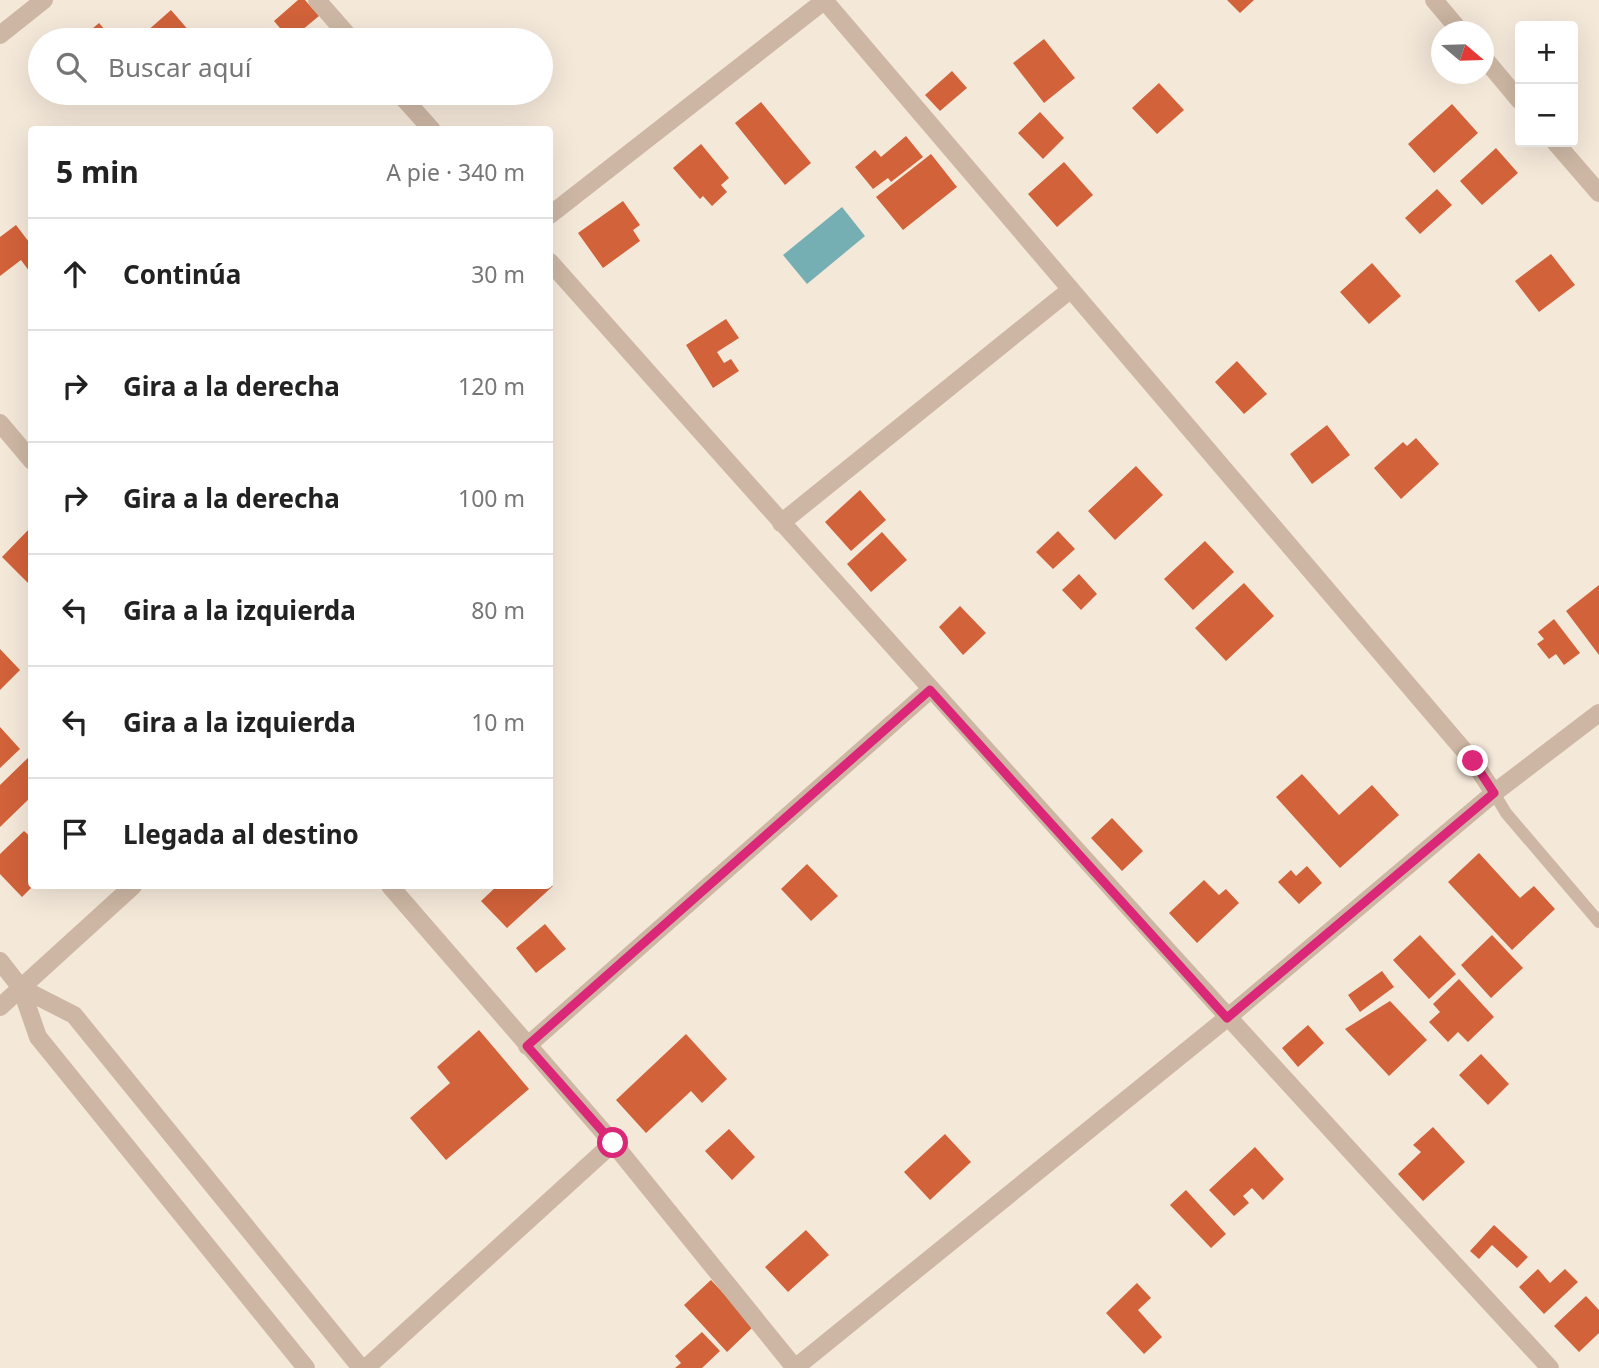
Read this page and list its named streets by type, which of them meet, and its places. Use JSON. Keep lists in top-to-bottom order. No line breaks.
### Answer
{"north":"right","page":{"map_buttons":["+","−"],"search":"Buscar aquí","heading":["5 min","A pie · 340 m"],"list":[["Continúa","30 m"],["Gira a la derecha","120 m"],["Gira a la derecha","100 m"],["Gira a la izquierda","80 m"],["Gira a la izquierda","10 m"],"Llegada al destino"]}}
